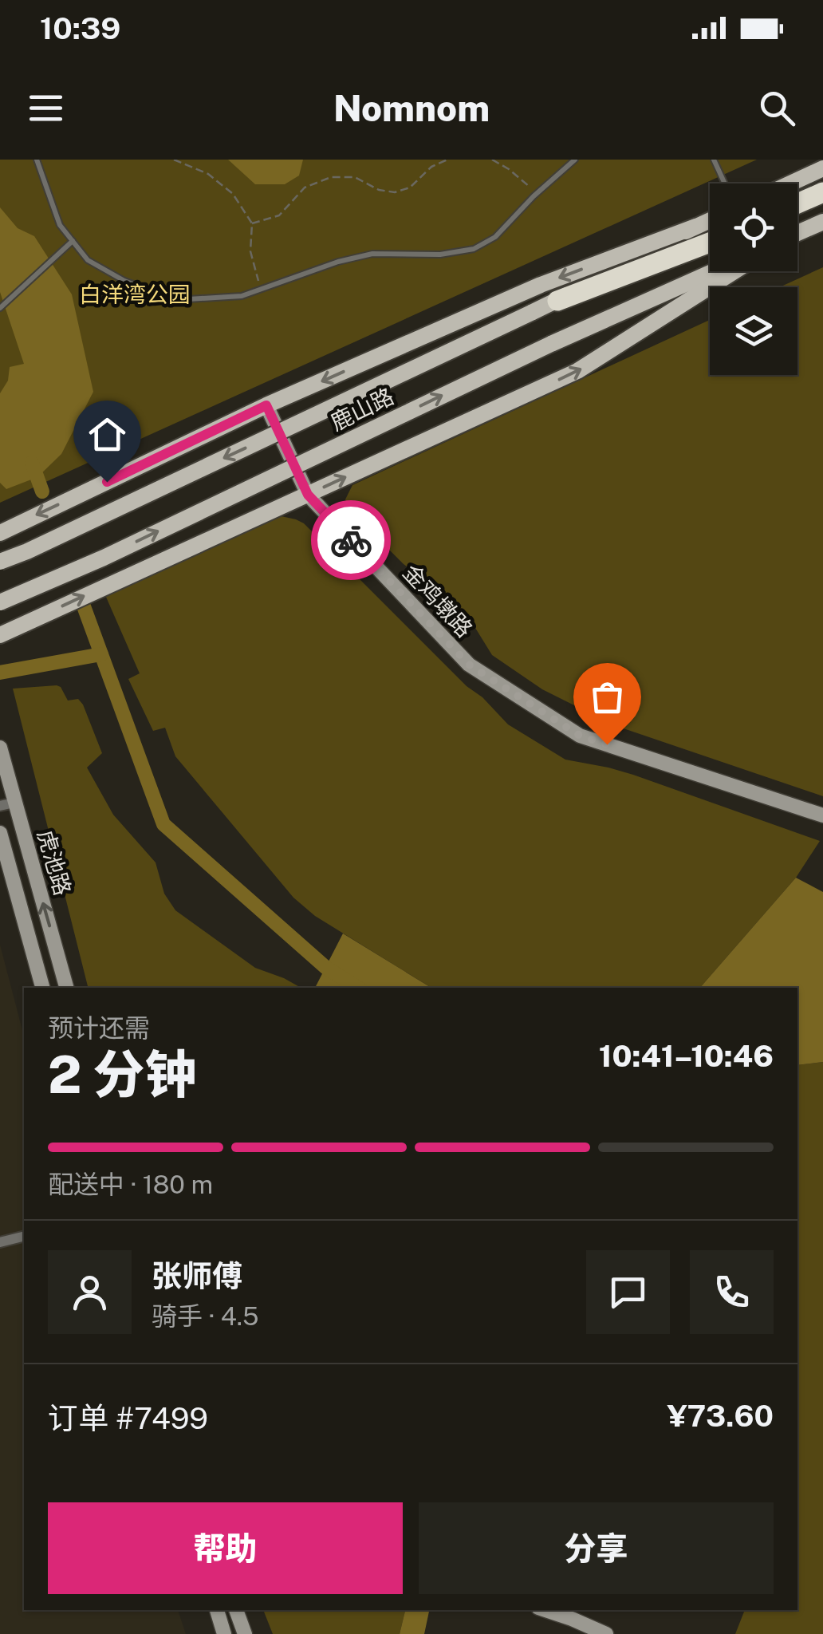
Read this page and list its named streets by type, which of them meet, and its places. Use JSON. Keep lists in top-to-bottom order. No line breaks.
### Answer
{"streets":{"main road":["鹿山路"],"street":["金鸡墩路","虎池路"]},"parks":["白洋湾公园"],"page":{"status":"10:39","header":"Nomnom","heading":["2 分钟","预计还需","10:41–10:46"],"panel":["张师傅","骑手 · 4.5","订单 #7499","¥73.60"],"bar":"配送中 · 180 m","buttons":["帮助","分享"]}}
